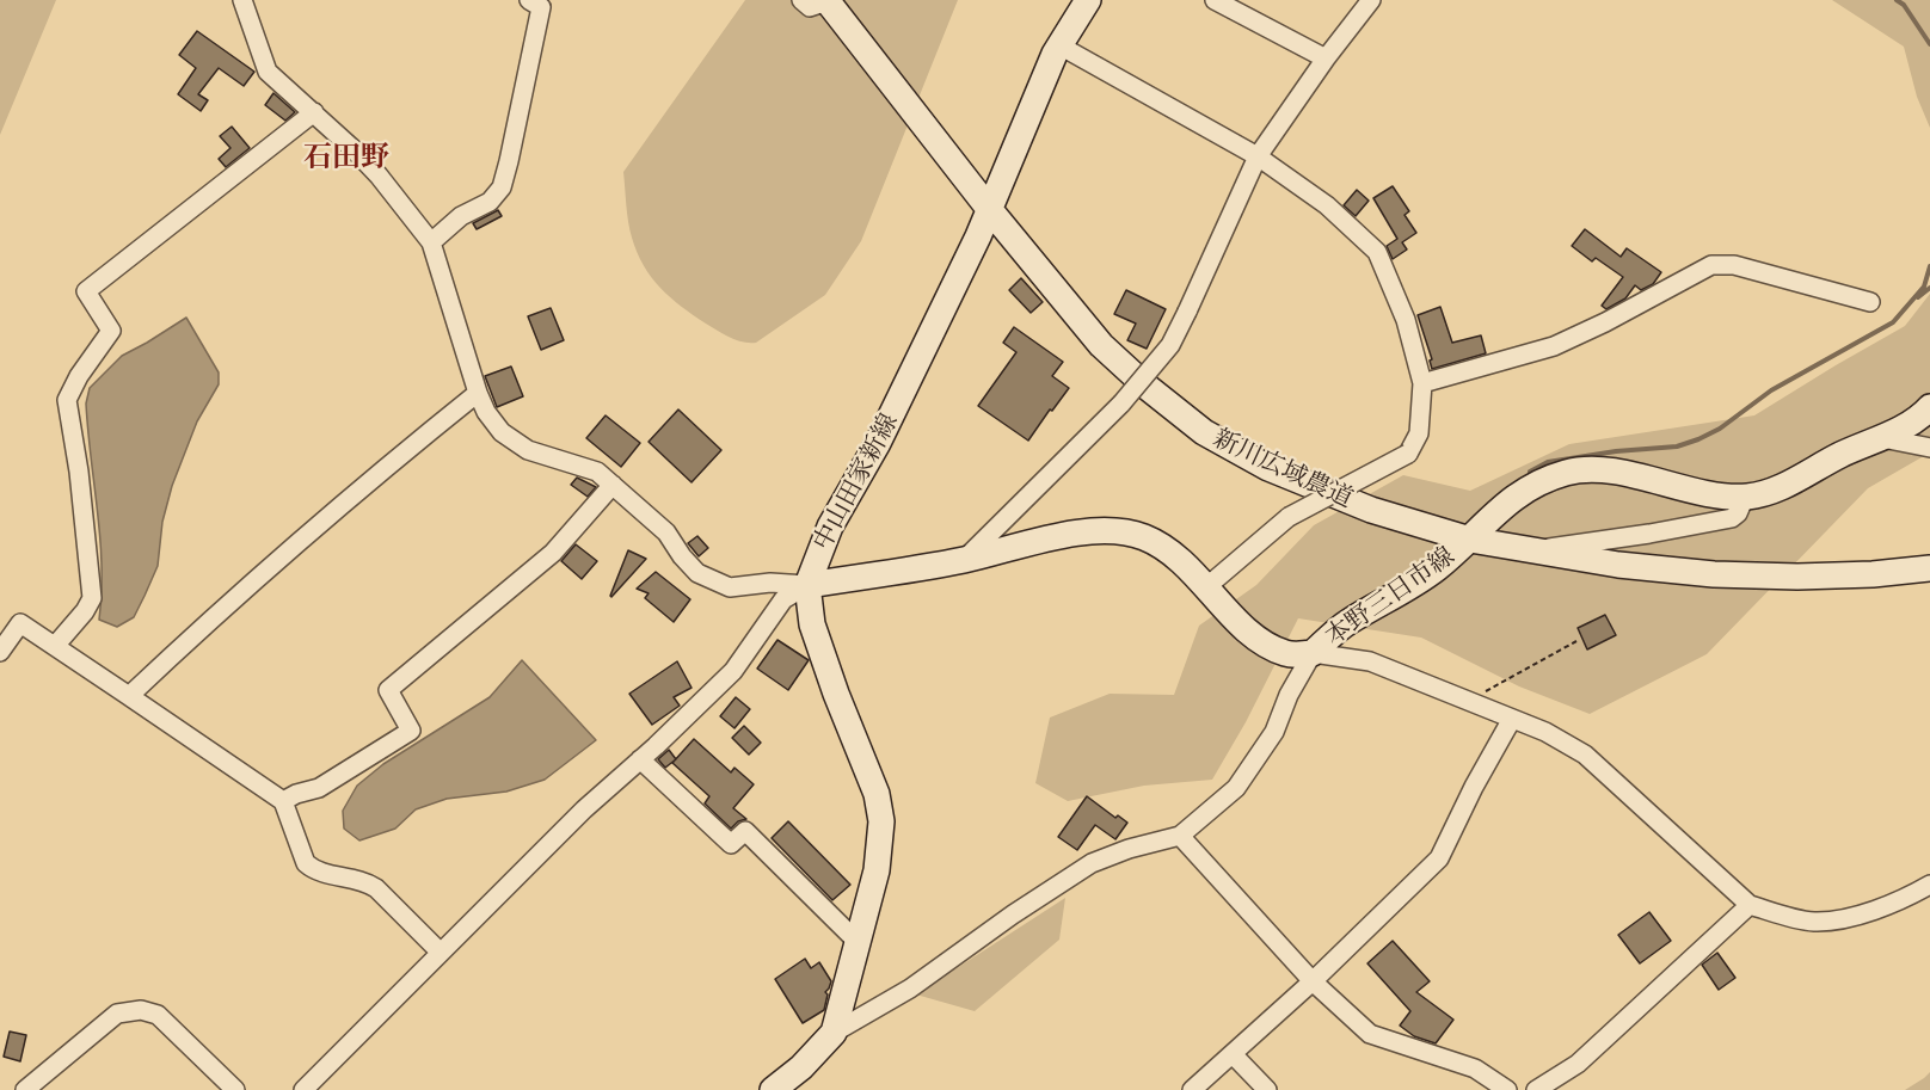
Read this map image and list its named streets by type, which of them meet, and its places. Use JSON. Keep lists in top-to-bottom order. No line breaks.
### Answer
{"streets":{"main road":["新川広域農道","中山田家新線","本野三日市線"]},"crossings":[["新川広域農道","中山田家新線"],["新川広域農道","本野三日市線"],["中山田家新線","本野三日市線"]],"districts":["石田野"]}
